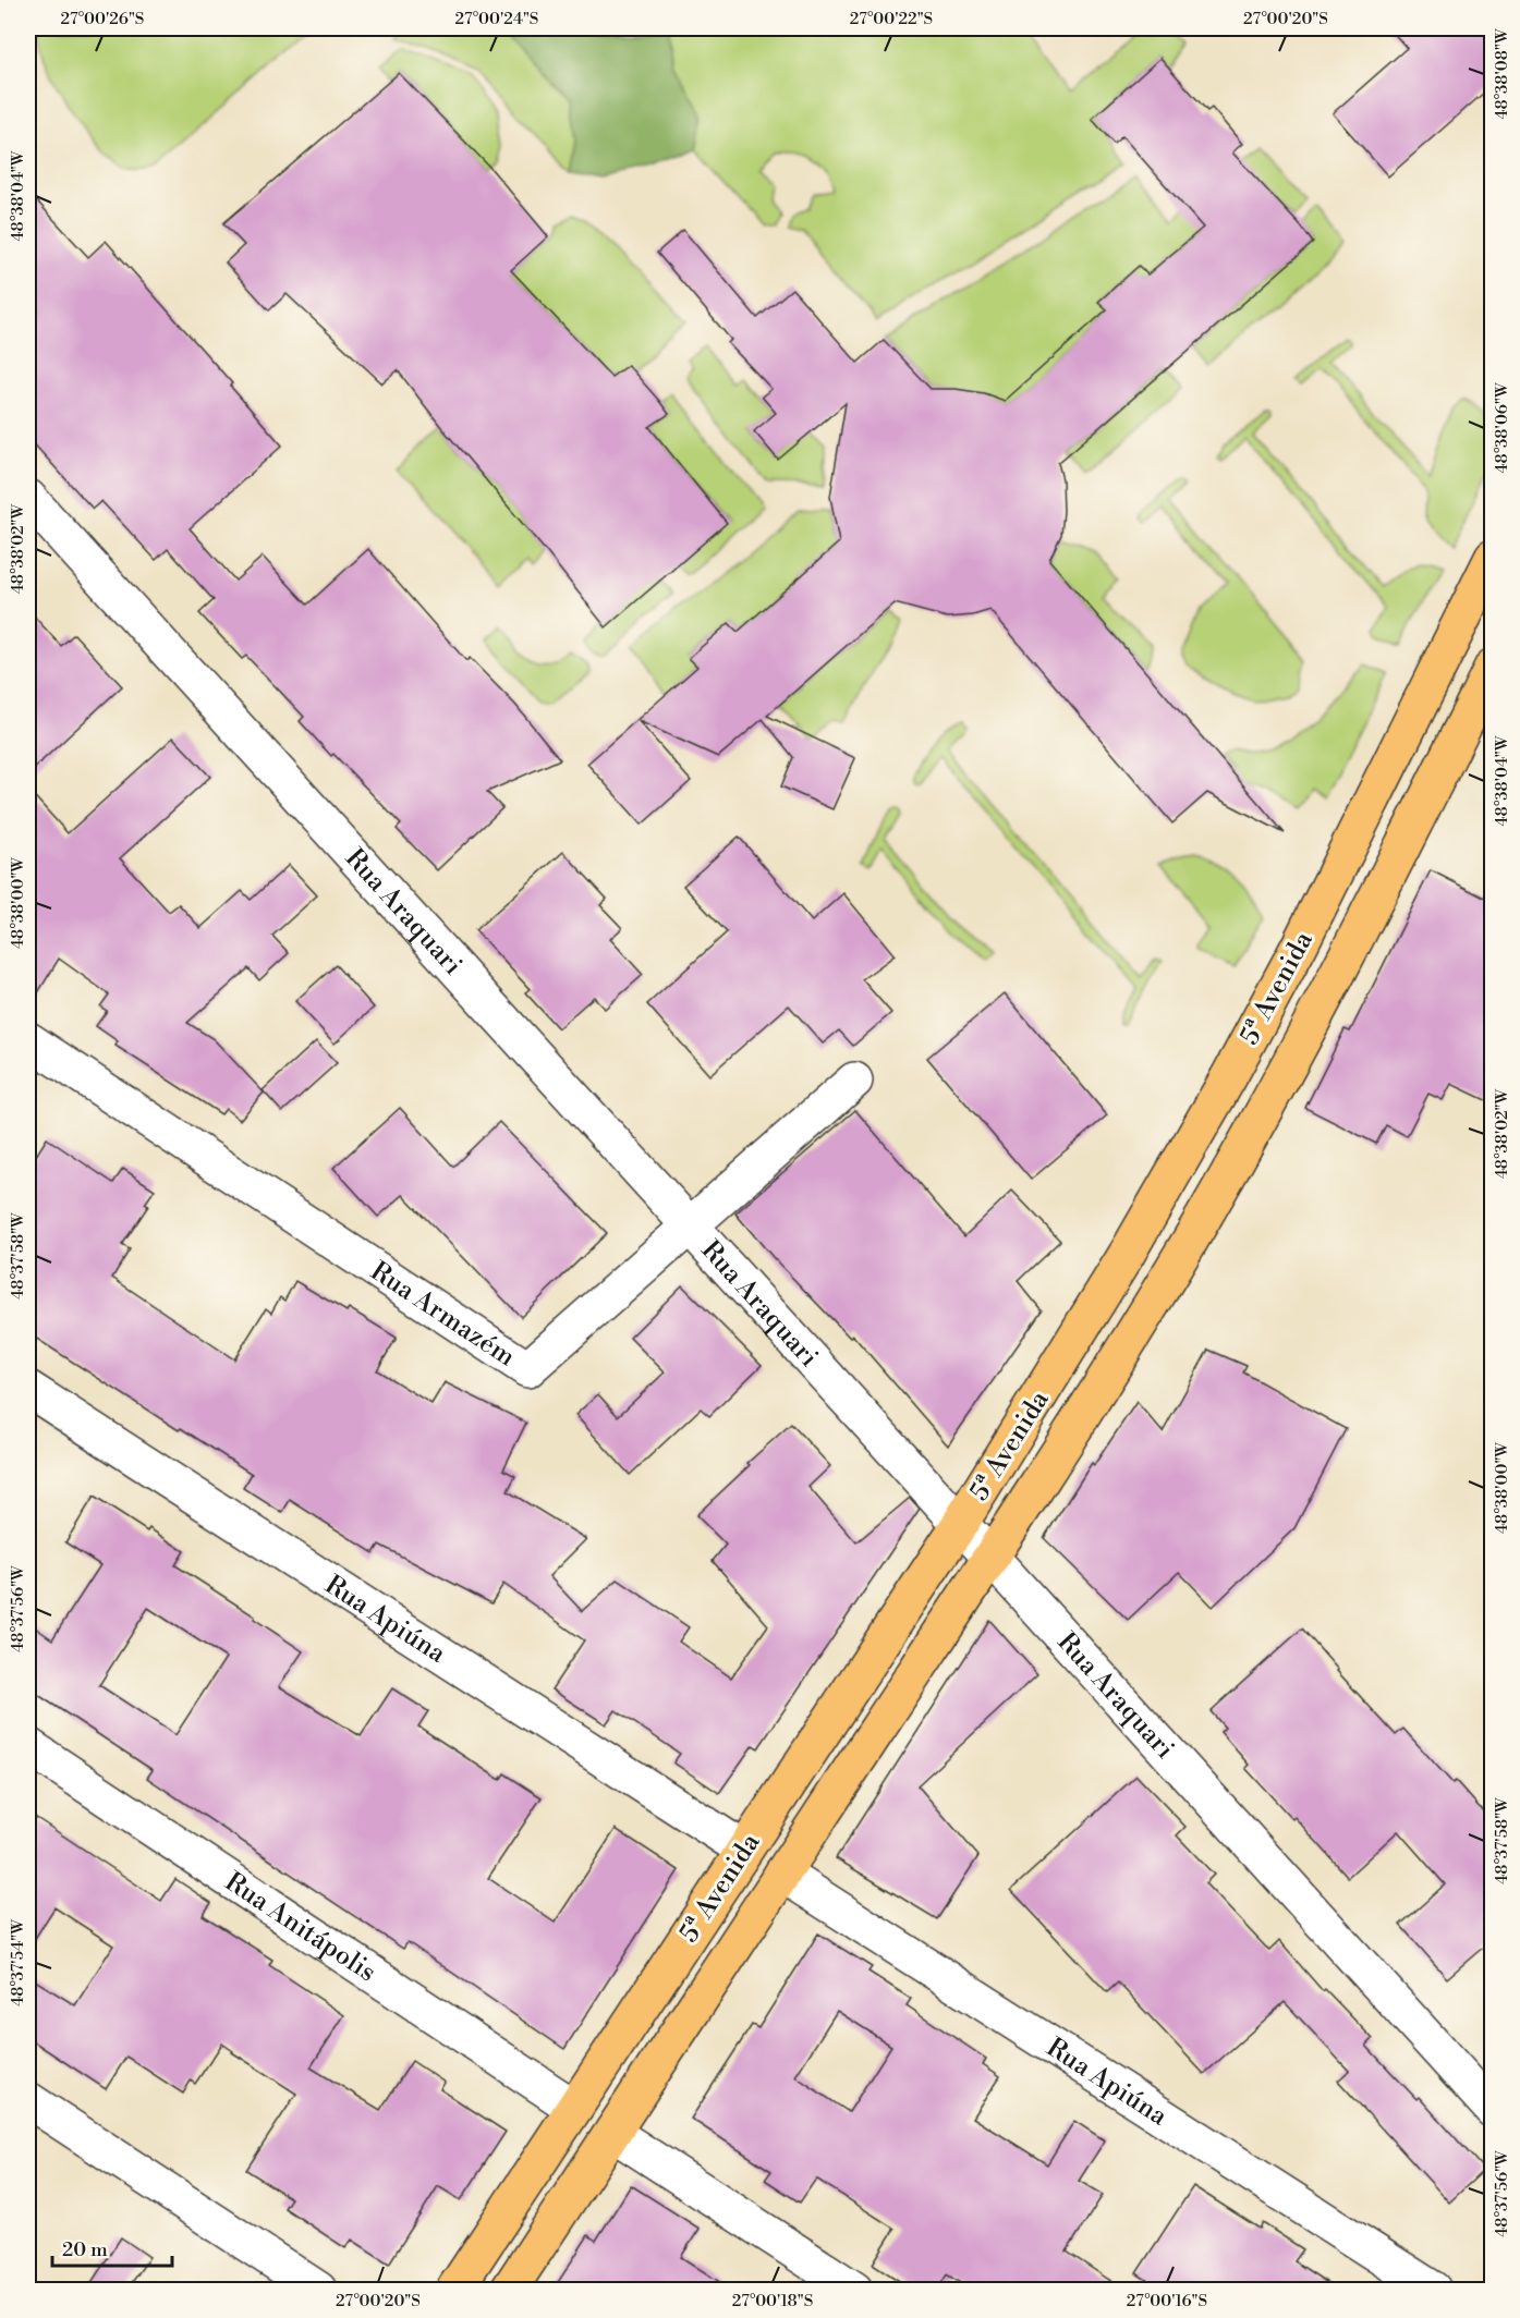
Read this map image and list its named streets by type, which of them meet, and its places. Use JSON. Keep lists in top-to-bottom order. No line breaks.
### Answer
{"streets":{"main road":["5ª Avenida"],"street":["Rua Araquari","Rua Armazém","Rua Apiúna","Rua Anitápolis"]},"crossings":[["Rua Araquari","5ª Avenida"],["Rua Araquari","Rua Armazém"],["5ª Avenida","Rua Apiúna"],["5ª Avenida","Rua Anitápolis"]],"scale_bar":"20 m","coordinates":["27°00'26\"S","27°00'24\"S","27°00'22\"S","27°00'20\"S","48°38'08\"W","48°38'04\"W","48°38'06\"W","48°38'02\"W","48°38'00\"W","48°37'58\"W","48°37'56\"W","48°37'54\"W","27°00'18\"S","27°00'16\"S"]}
